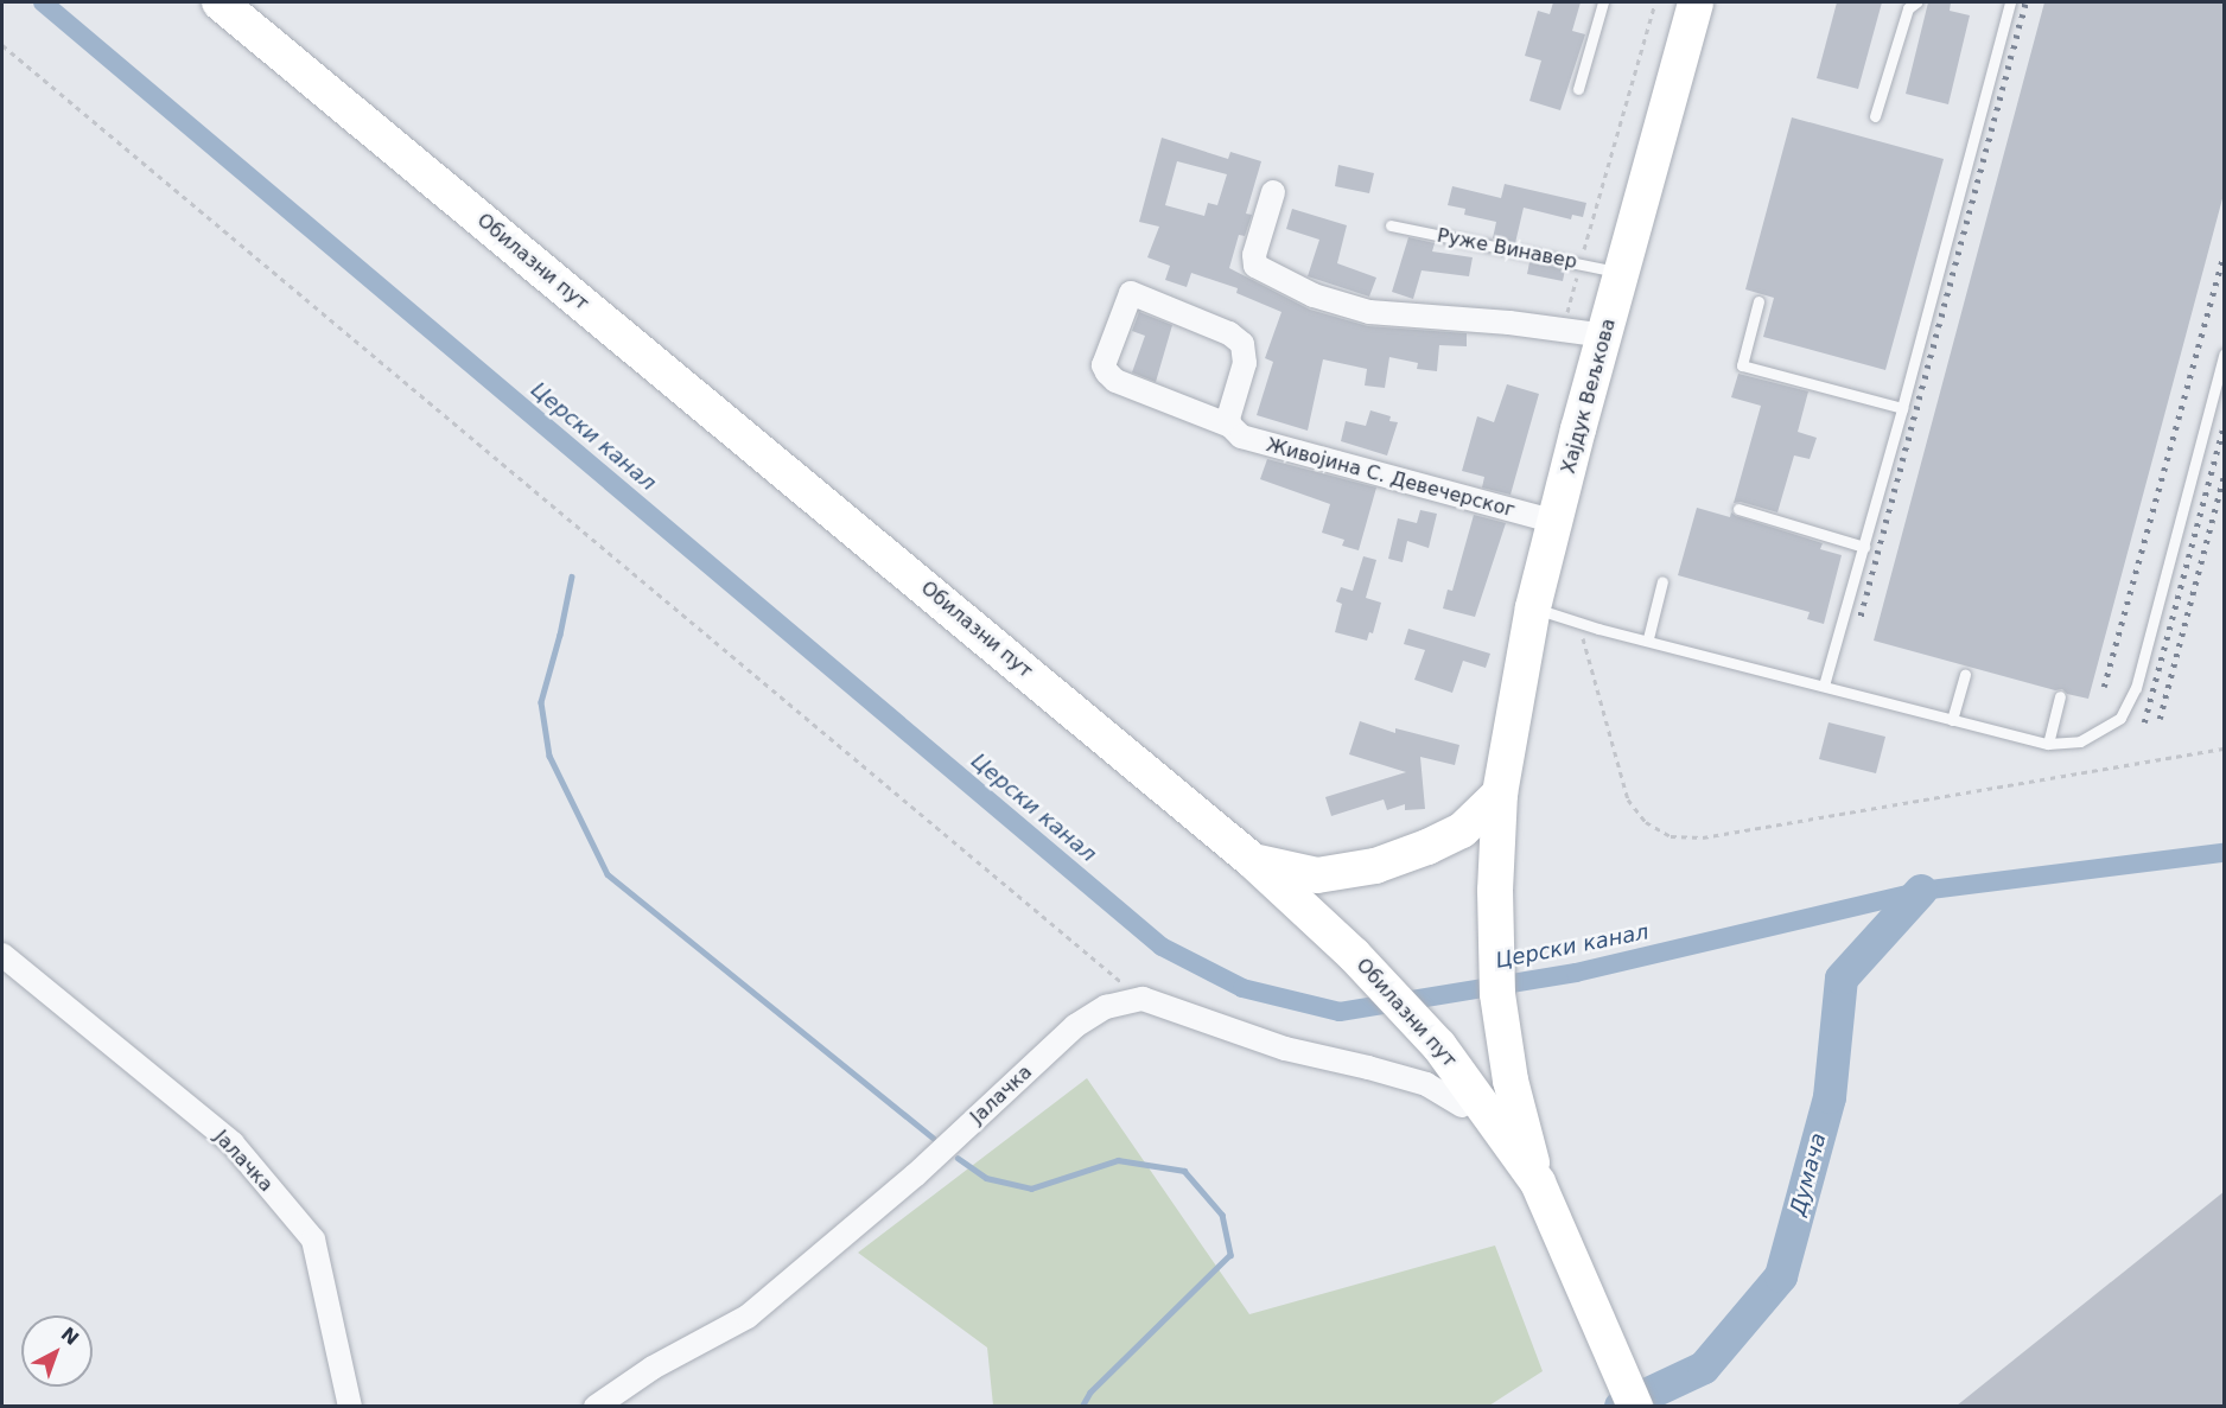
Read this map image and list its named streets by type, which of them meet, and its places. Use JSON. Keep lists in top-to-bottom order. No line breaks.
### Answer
{"streets":{"main road":["Обилазни пут","Хајдук Вељкова"],"street":["Живојина С. Девечерског","Јалачка"],"lane":["Руже Винавер"]},"crossings":[["Руже Винавер","Хајдук Вељкова"],["Обилазни пут","Хајдук Вељкова"],["Хајдук Вељкова","Живојина С. Девечерског"]],"water":["Церски канал","Думача"],"north":"top right"}
